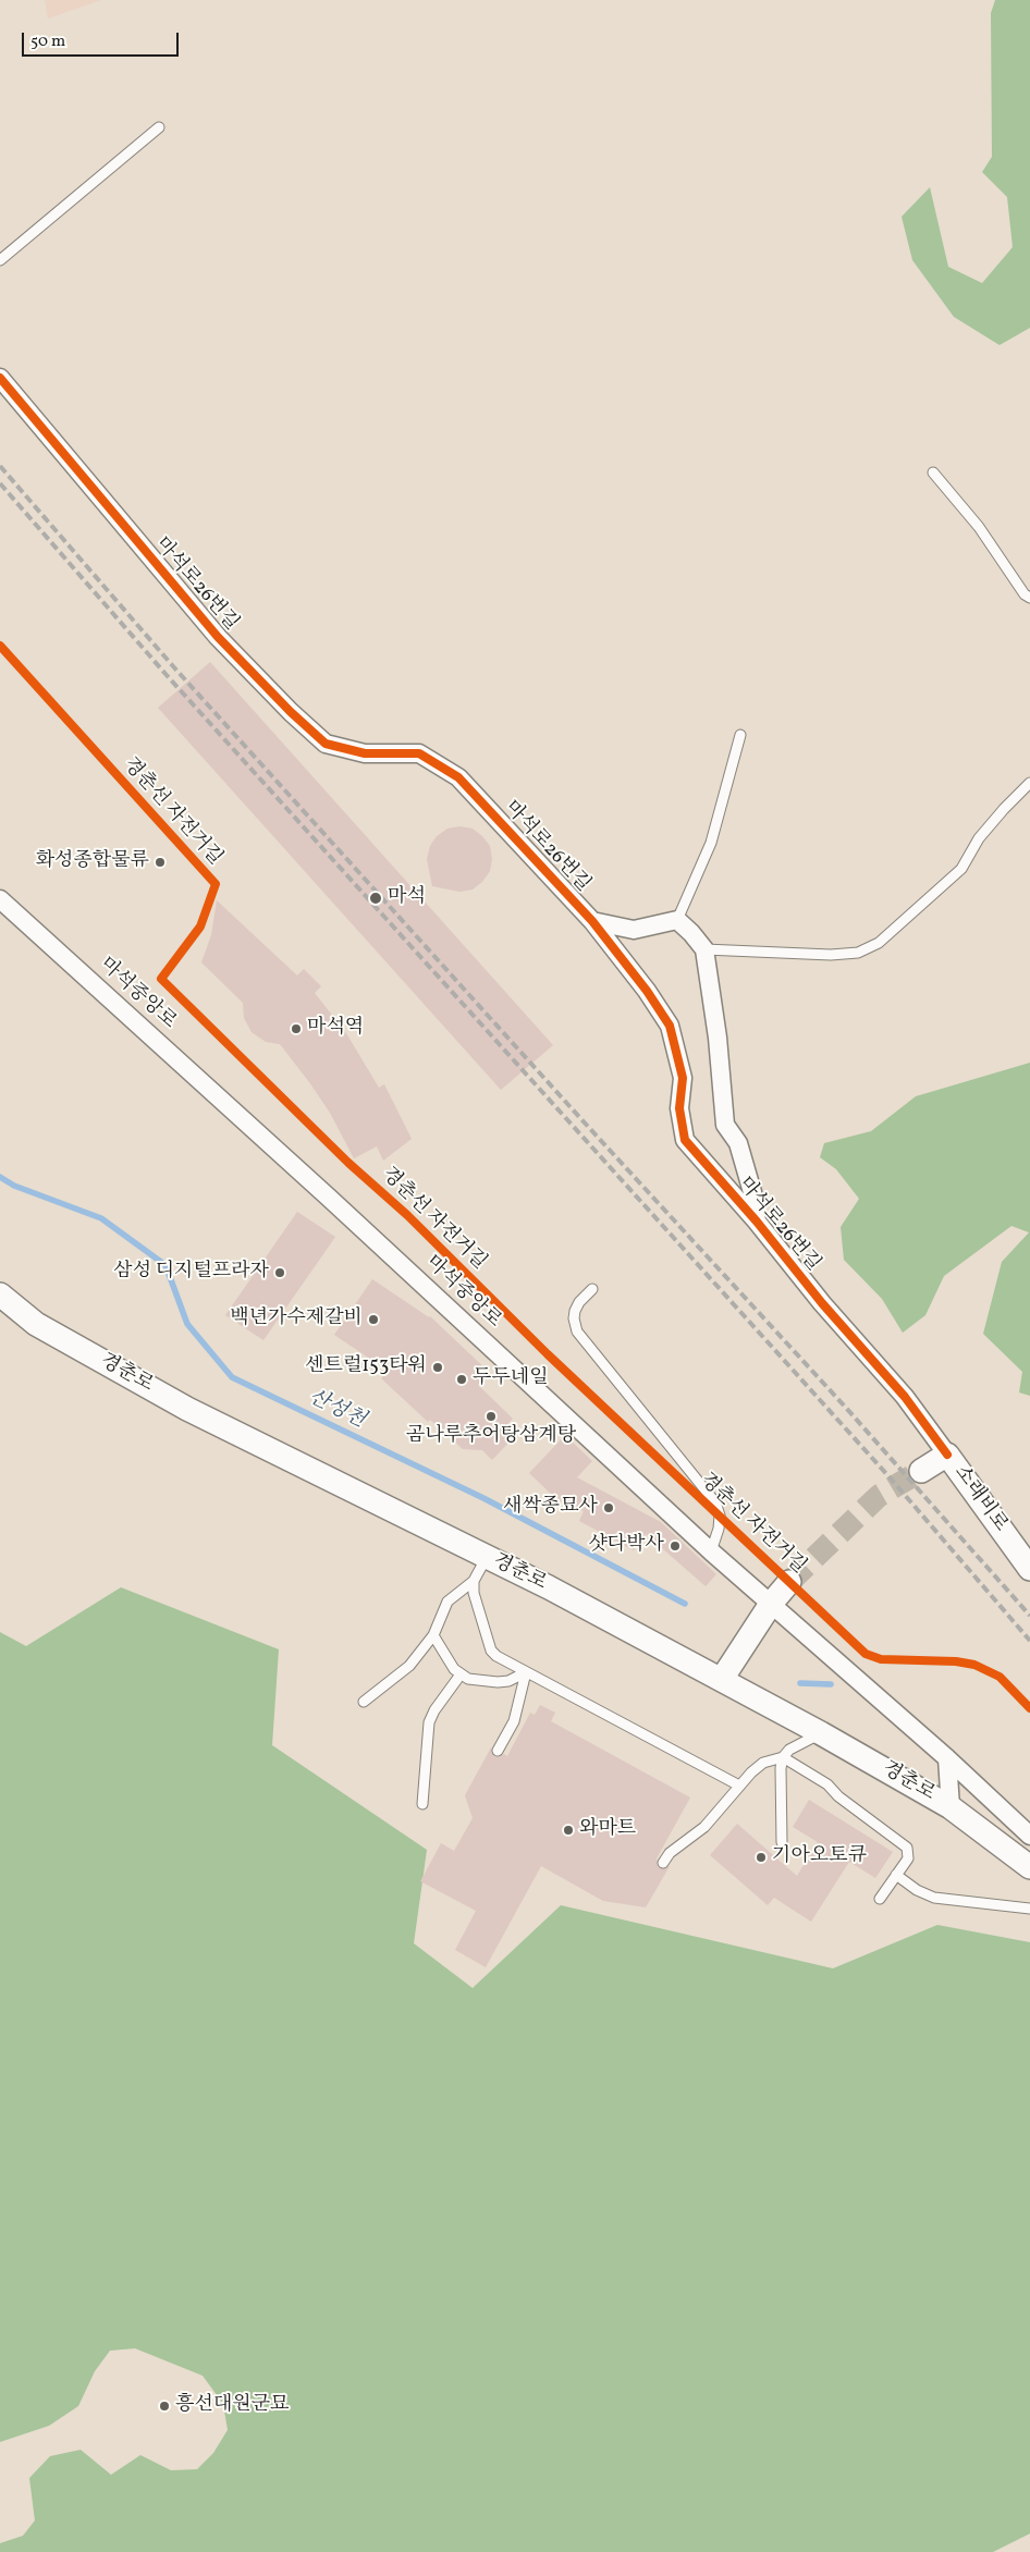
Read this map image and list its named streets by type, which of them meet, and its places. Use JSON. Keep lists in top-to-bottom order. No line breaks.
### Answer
{"streets":{"street":["마석로26번길","마석중앙로","경춘로","소래비로"],"cycle path":["경춘선 자전거길"]},"crossings":[["마석로26번길","소래비로"]],"water":["산성천"],"places":["화성종합물류","마석","마석역","삼성 디지털프라자","백년가수제갈비","센트럴153타워","두두네일","곰나루추어탕삼계탕","새싹종묘사","샷다박사","와마트","기아오토큐","흥선대원군묘"],"scale_bar":"50 m"}
